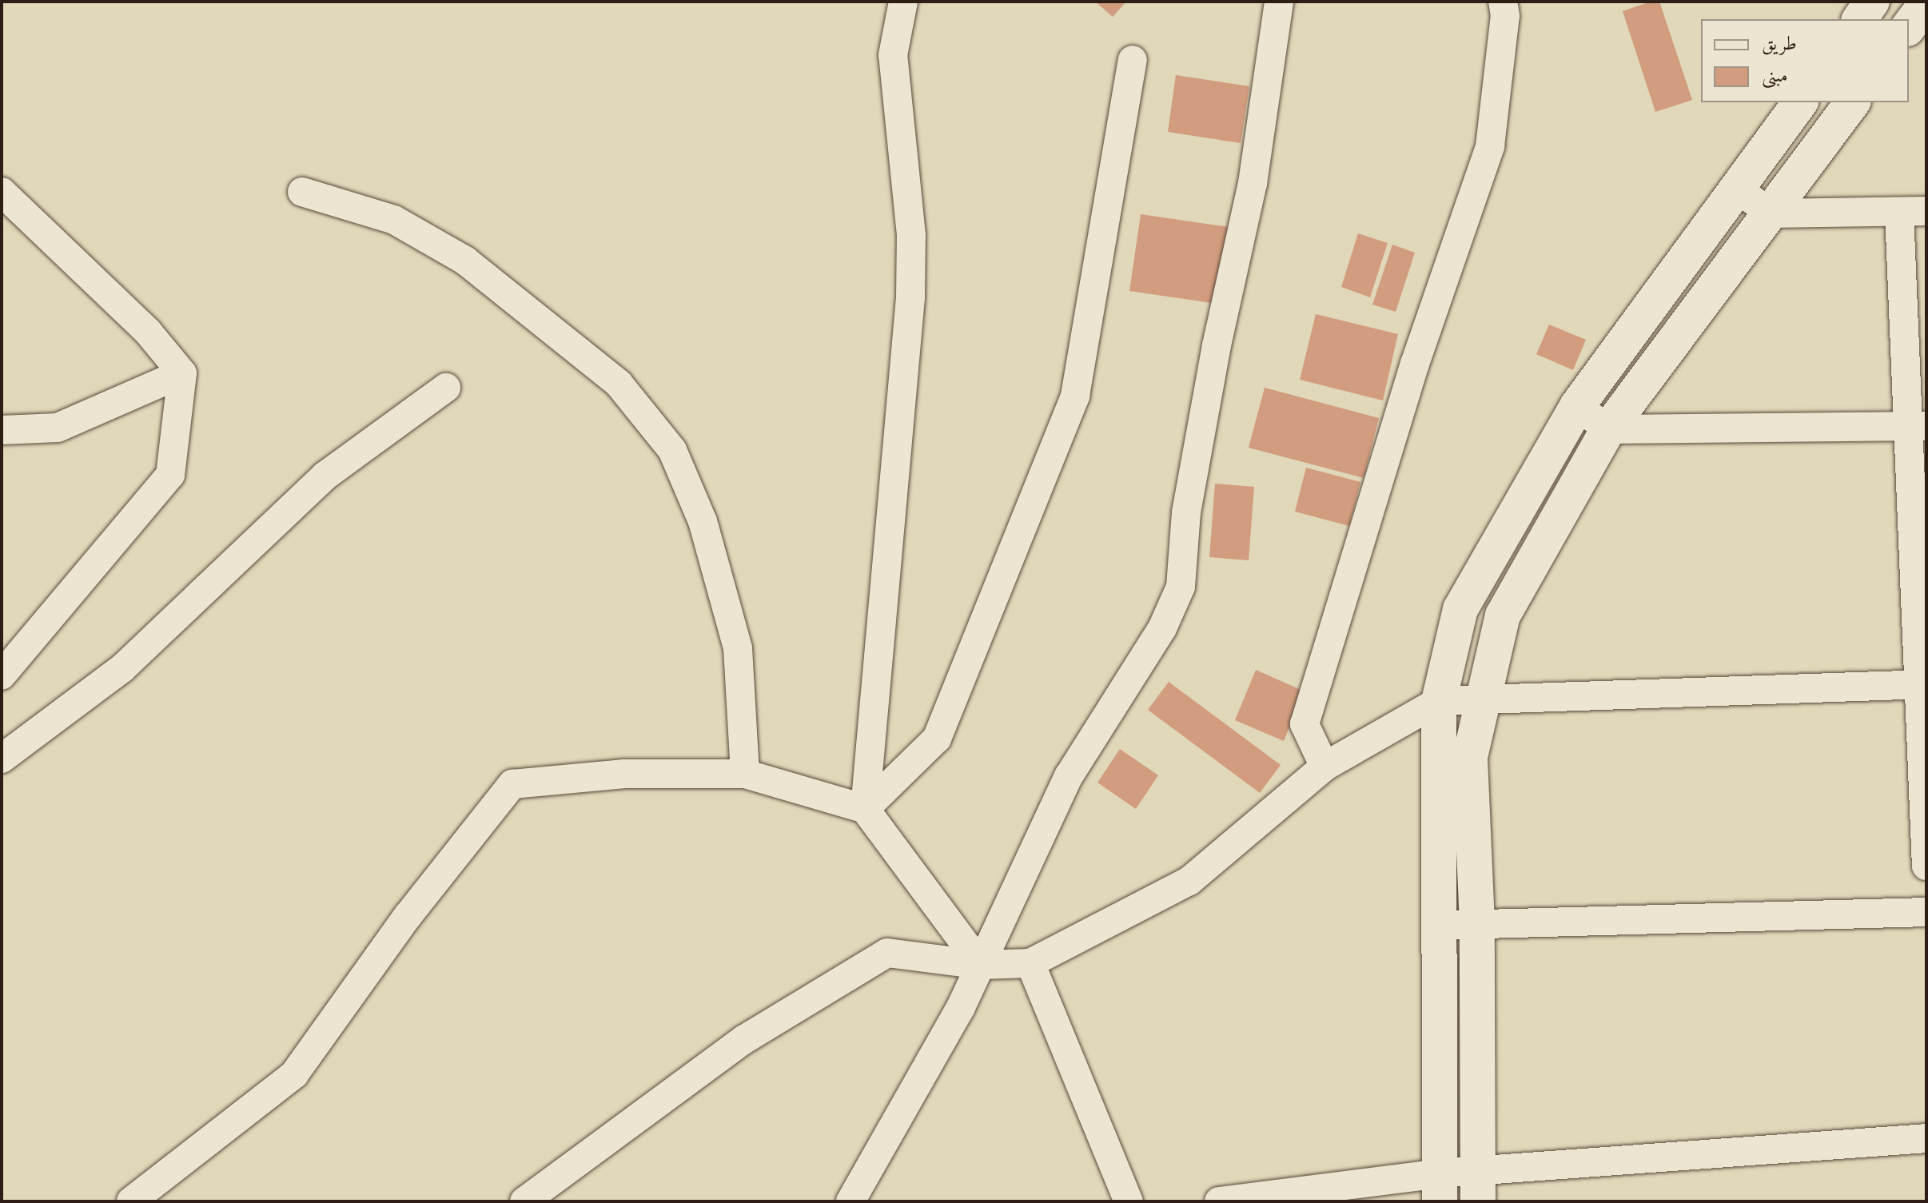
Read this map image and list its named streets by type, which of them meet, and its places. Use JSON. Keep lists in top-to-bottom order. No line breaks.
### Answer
{"legend":["طريق","مبنى"]}
